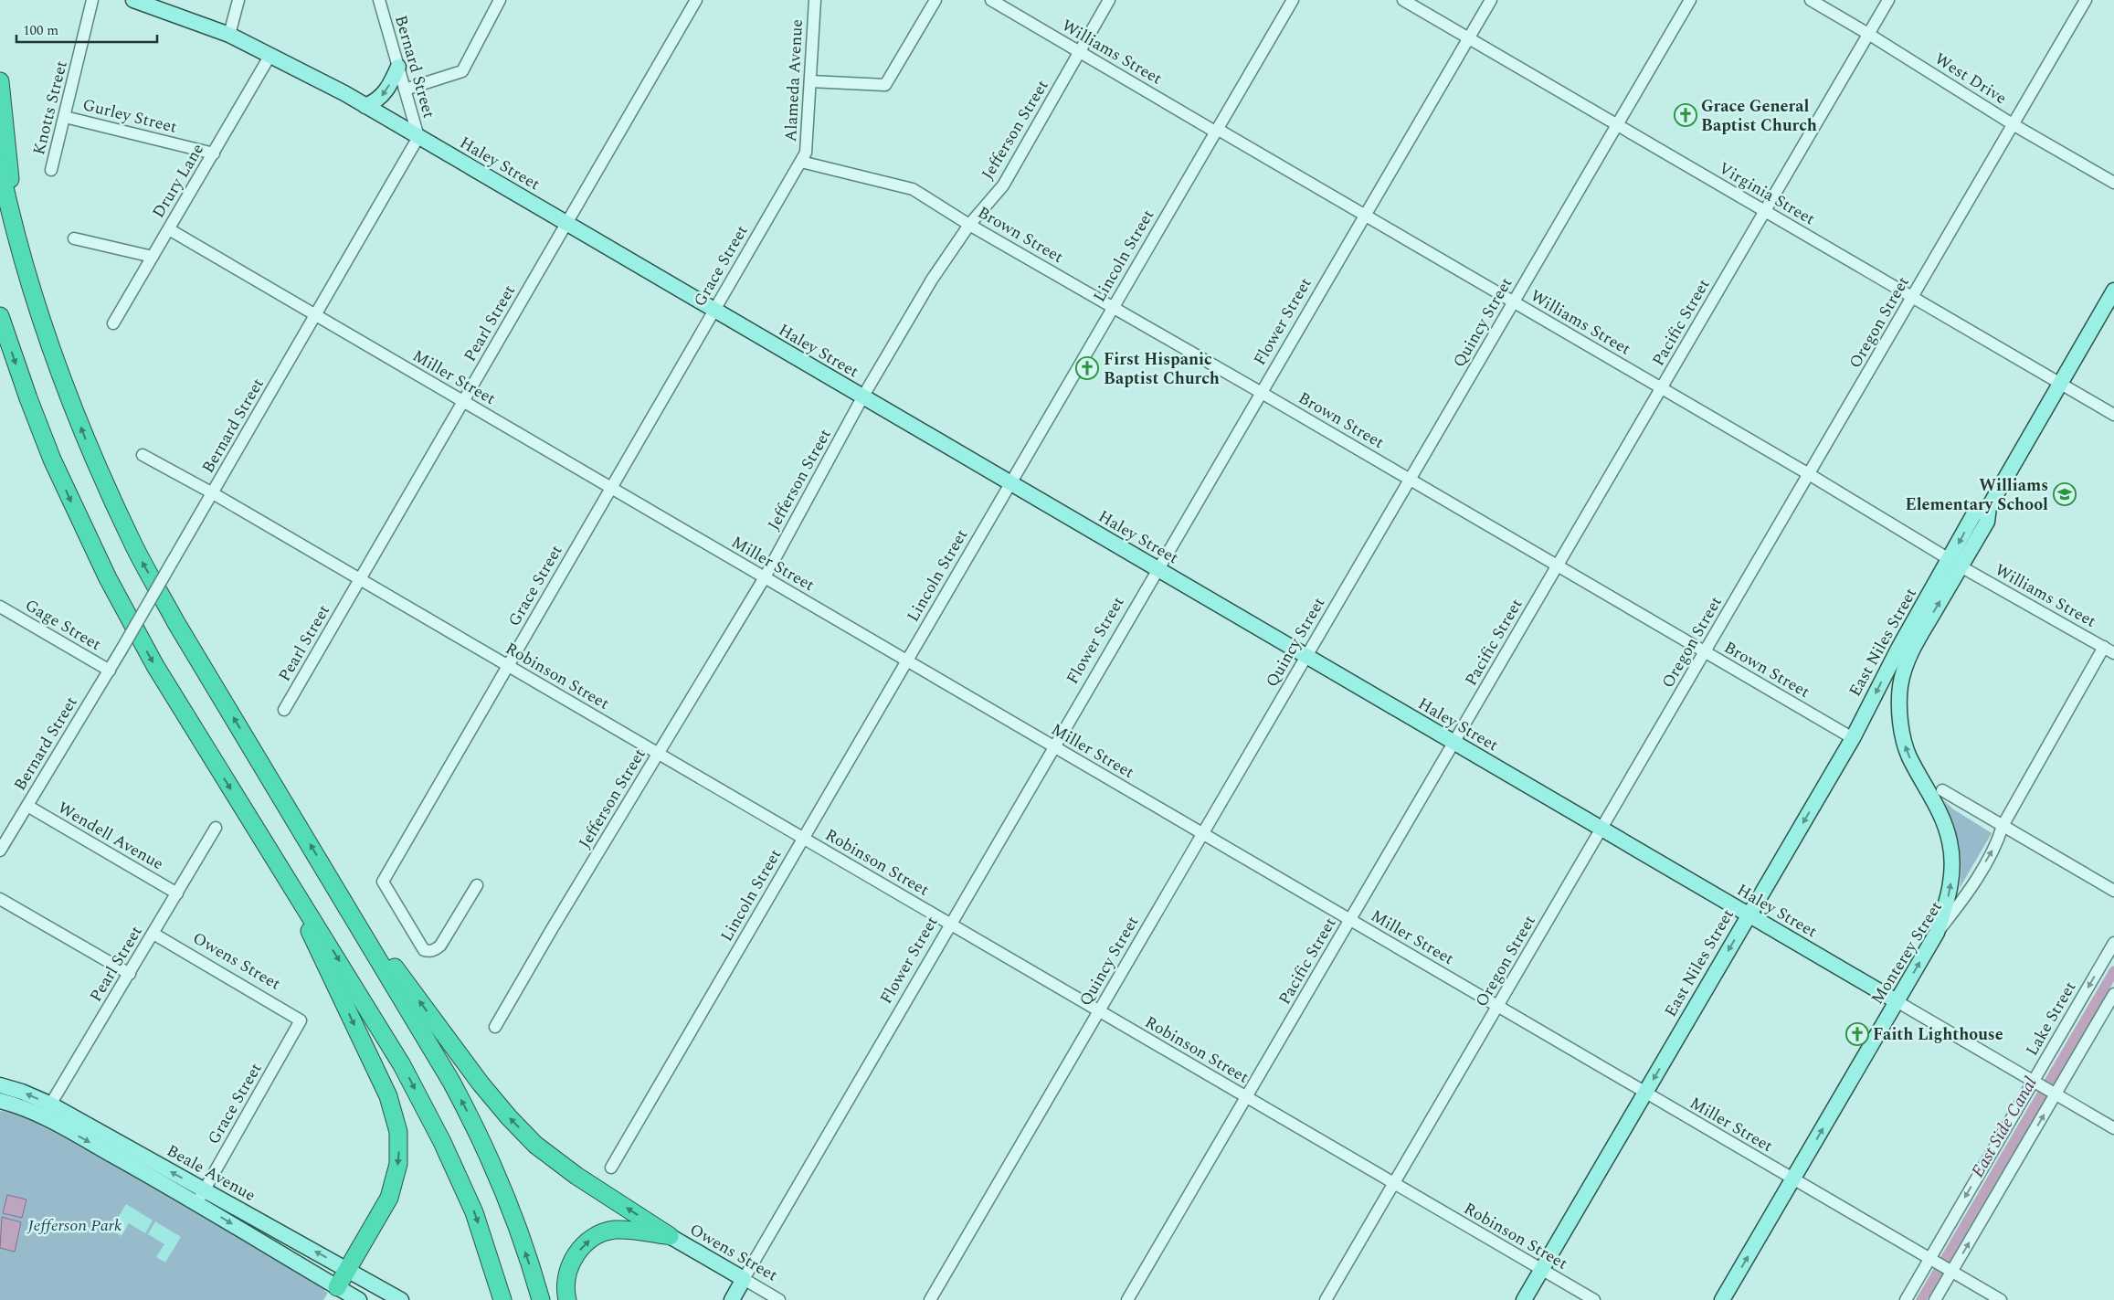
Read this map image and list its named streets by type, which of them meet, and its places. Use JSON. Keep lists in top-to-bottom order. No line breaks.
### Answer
{"streets":{"main road":["Haley Street","Flower Street","East Niles Street","Monterey Street","Owens Street","Beale Avenue"],"street":["Williams Street","Bernard Street","West Drive","Alameda Avenue","Knotts Street","Gurley Street","Jefferson Street","Drury Lane","Virginia Street","Brown Street","Lincoln Street","Grace Street","Quincy Street","Pacific Street","Oregon Street","Pearl Street","Miller Street","Gage Street","Robinson Street","Wendell Avenue","Lake Street"]},"crossings":[["Williams Street","Jefferson Street"],["Williams Street","Lincoln Street"],["Williams Street","Flower Street"],["Williams Street","Quincy Street"],["Williams Street","Pacific Street"],["Williams Street","Oregon Street"],["Williams Street","East Niles Street"],["Williams Street","Monterey Street"],["Bernard Street","Haley Street"],["Bernard Street","Miller Street"],["Bernard Street","Gage Street"],["Bernard Street","Robinson Street"],["Bernard Street","Wendell Avenue"],["West Drive","Pacific Street"],["West Drive","Oregon Street"],["Alameda Avenue","Brown Street"],["Alameda Avenue","Grace Street"],["Knotts Street","Gurley Street"],["Gurley Street","Drury Lane"],["Jefferson Street","Haley Street"],["Jefferson Street","Brown Street"],["Jefferson Street","Miller Street"],["Jefferson Street","Robinson Street"],["Haley Street","Drury Lane"],["Haley Street","Lincoln Street"],["Haley Street","Grace Street"],["Haley Street","Flower Street"],["Haley Street","Quincy Street"],["Haley Street","Pacific Street"],["Haley Street","Oregon Street"],["Haley Street","Pearl Street"],["Haley Street","East Niles Street"],["Haley Street","Monterey Street"],["Haley Street","Lake Street"],["Drury Lane","Miller Street"],["Virginia Street","Flower Street"],["Virginia Street","Quincy Street"],["Virginia Street","Pacific Street"],["Virginia Street","Oregon Street"],["Virginia Street","East Niles Street"],["Brown Street","Lincoln Street"],["Brown Street","Grace Street"],["Brown Street","Flower Street"],["Brown Street","Quincy Street"],["Brown Street","Pacific Street"],["Brown Street","Oregon Street"],["Brown Street","East Niles Street"],["Lincoln Street","Miller Street"],["Lincoln Street","Robinson Street"],["Grace Street","Miller Street"],["Grace Street","Robinson Street"],["Grace Street","Owens Street"],["Grace Street","Beale Avenue"],["Flower Street","Miller Street"],["Flower Street","Robinson Street"],["Flower Street","Owens Street"],["Quincy Street","Miller Street"],["Quincy Street","Robinson Street"],["Pacific Street","Miller Street"],["Pacific Street","Robinson Street"],["Oregon Street","Miller Street"],["Oregon Street","Robinson Street"],["Pearl Street","Miller Street"],["Pearl Street","Robinson Street"],["Pearl Street","Wendell Avenue"],["Pearl Street","Owens Street"],["Pearl Street","Beale Avenue"],["Miller Street","East Niles Street"],["Miller Street","Monterey Street"],["Miller Street","Lake Street"],["East Niles Street","Robinson Street"],["East Niles Street","Monterey Street"]],"one_way":["Monterey Street"],"water":["East Side Canal"],"parks":["Jefferson Park"],"places":{"church":["Grace General Baptist Church","First Hispanic Baptist Church","Faith Lighthouse"],"school or university":["Williams Elementary School"]},"scale_bar":"100 m"}
